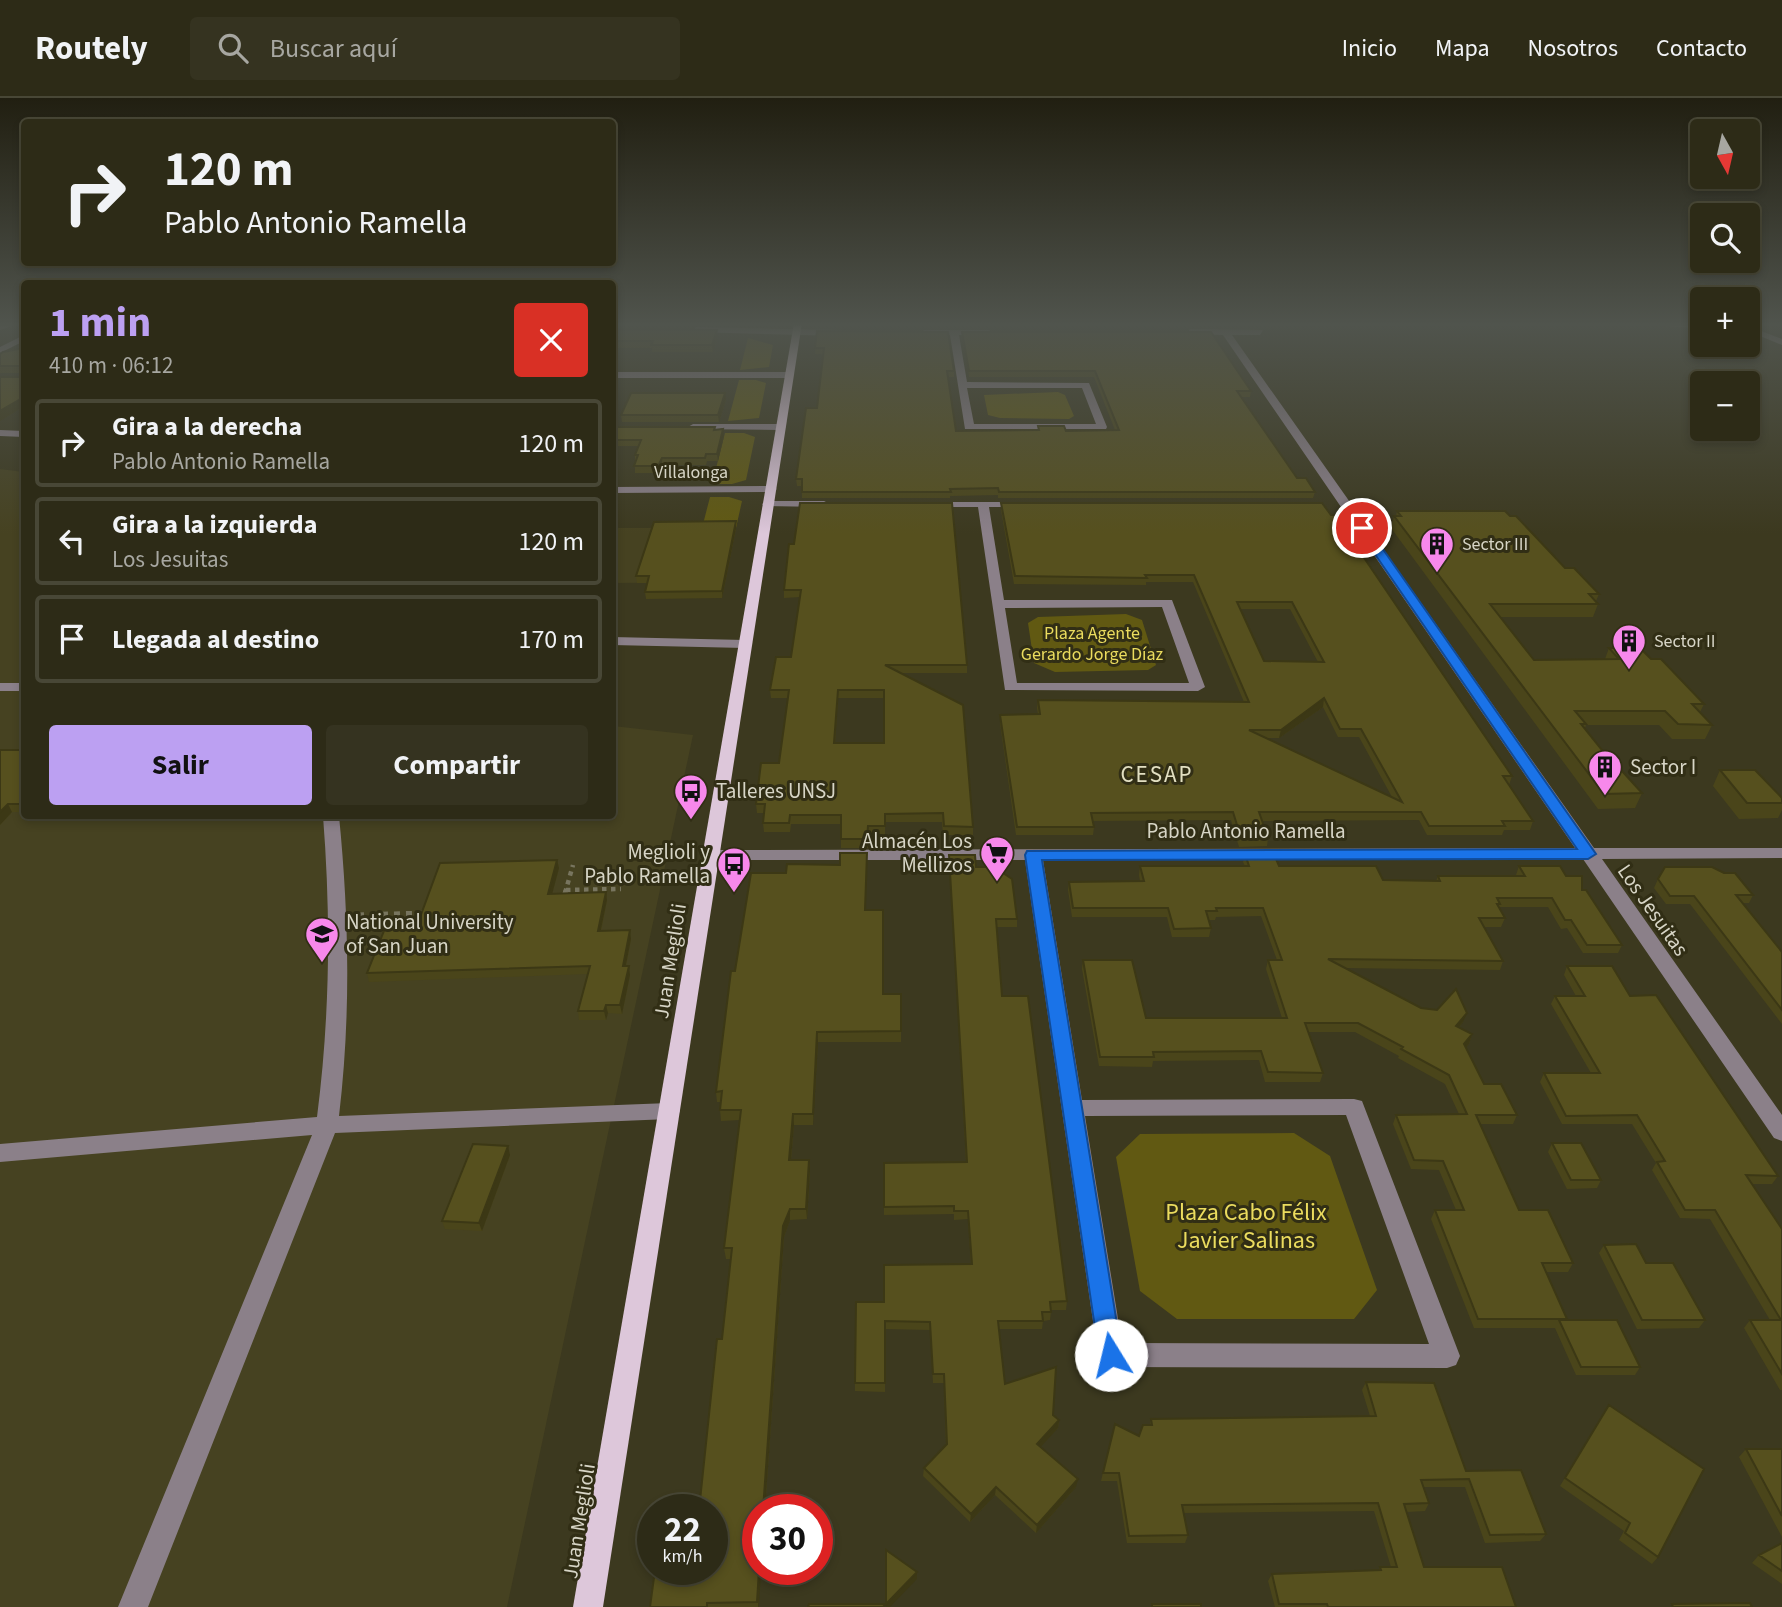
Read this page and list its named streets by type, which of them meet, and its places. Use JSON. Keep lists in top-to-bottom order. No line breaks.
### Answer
{"streets":{"main road":["Juan Meglioli"],"street":["Villalonga","Pablo Antonio Ramella","Los Jesuitas"]},"crossings":[["Villalonga","Juan Meglioli"],["Pablo Antonio Ramella","Los Jesuitas"],["Pablo Antonio Ramella","Juan Meglioli"]],"districts":["CESAP"],"parks":["Plaza Agente Gerardo Jorge Díaz","Plaza Cabo Félix Javier Salinas"],"places":{"building":["Sector III","Sector II","Sector I"],"bus stop":["Talleres UNSJ","Meglioli y Pablo Ramella"],"supermarket":["Almacén Los Mellizos"],"school or university":["National University of San Juan"]},"north":"bottom","page":{"header":"Routely","search":"Buscar aquí","nav":["Inicio","Mapa","Nosotros","Contacto"],"map_buttons":["+","−"],"turn":["120 m","Pablo Antonio Ramella"],"heading":["1 min","410 m · 06:12"],"list":[{"name":"Gira a la derecha","note":"Pablo Antonio Ramella","value":"120 m"},{"name":"Gira a la izquierda","note":"Los Jesuitas","value":"120 m"},{"name":"Llegada al destino","value":"170 m"}],"buttons":["Salir","Compartir"],"speed":"22 km/h","limit":"30"}}
